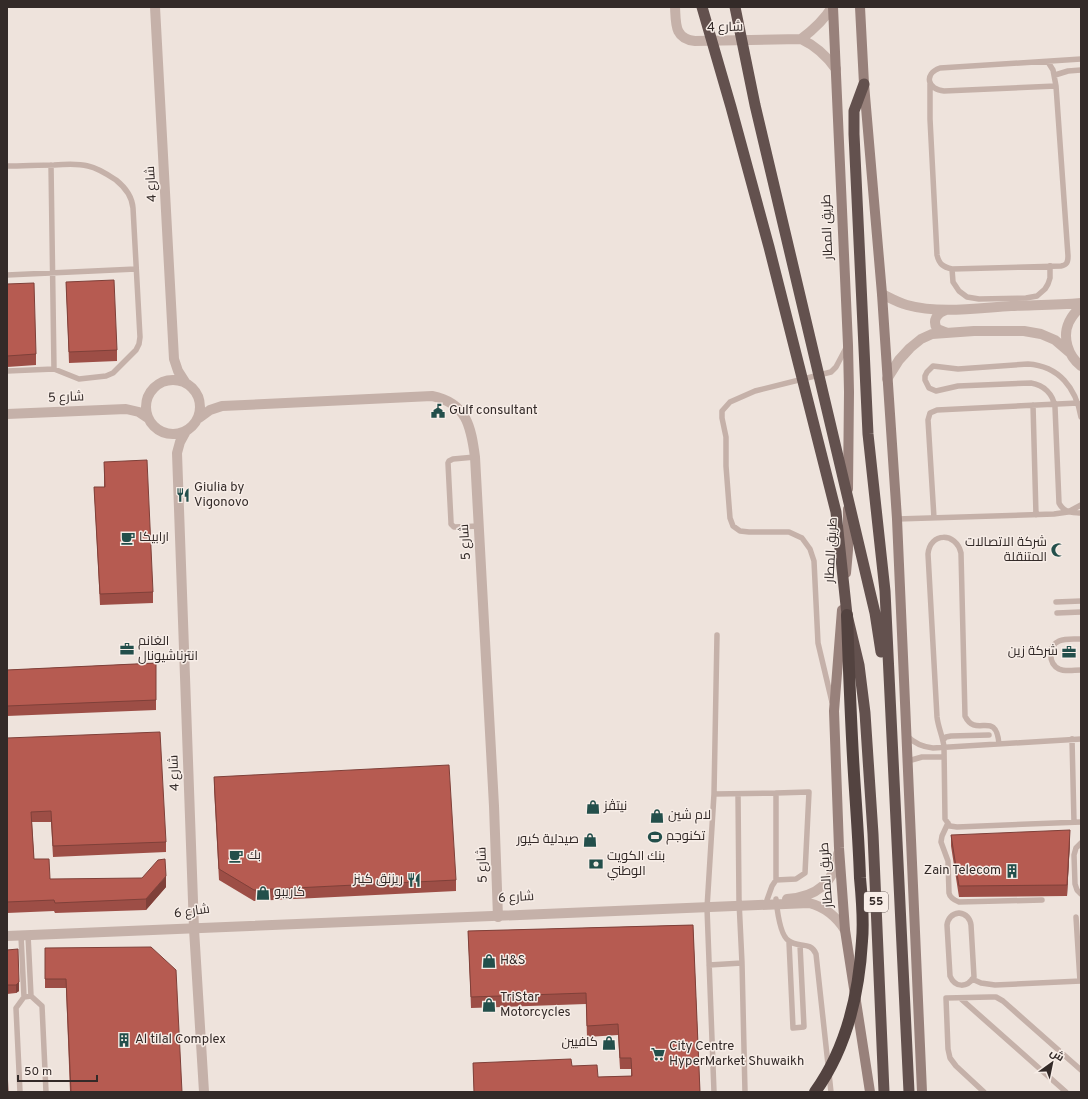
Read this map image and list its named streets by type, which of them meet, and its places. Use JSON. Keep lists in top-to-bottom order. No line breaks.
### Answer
{"streets":{"highway":["55"],"main road":["طريق المطار"],"street":["شارع 4","شارع 5","شارع 6"]},"crossings":[["شارع 4","شارع 5"],["شارع 4","شارع 6"],["طريق المطار","شارع 6"],["شارع 5","شارع 6"]],"places":{"public building":["Gulf consultant"],"restaurant":["Giulia by Vigonovo","ريزنق كينز"],"cafe":["ارابيكا","بك"],"mosque":["شركة الاتصالات المتنقلة"],"office":["الغانم انترناشيونال","شركة زين"],"shop":["نيتڤز","لام شين","صيدلية كيور","كاريبو","H&S","TriStar Motorcycles","كافيين"],"sports":["تكنوجم"],"bank":["بنك الكويت الوطني"],"building":["Zain Telecom","Al tilal Complex"],"supermarket":["City Centre HyperMarket Shuwaikh"]},"scale_bar":"50 m","north":"top right"}
